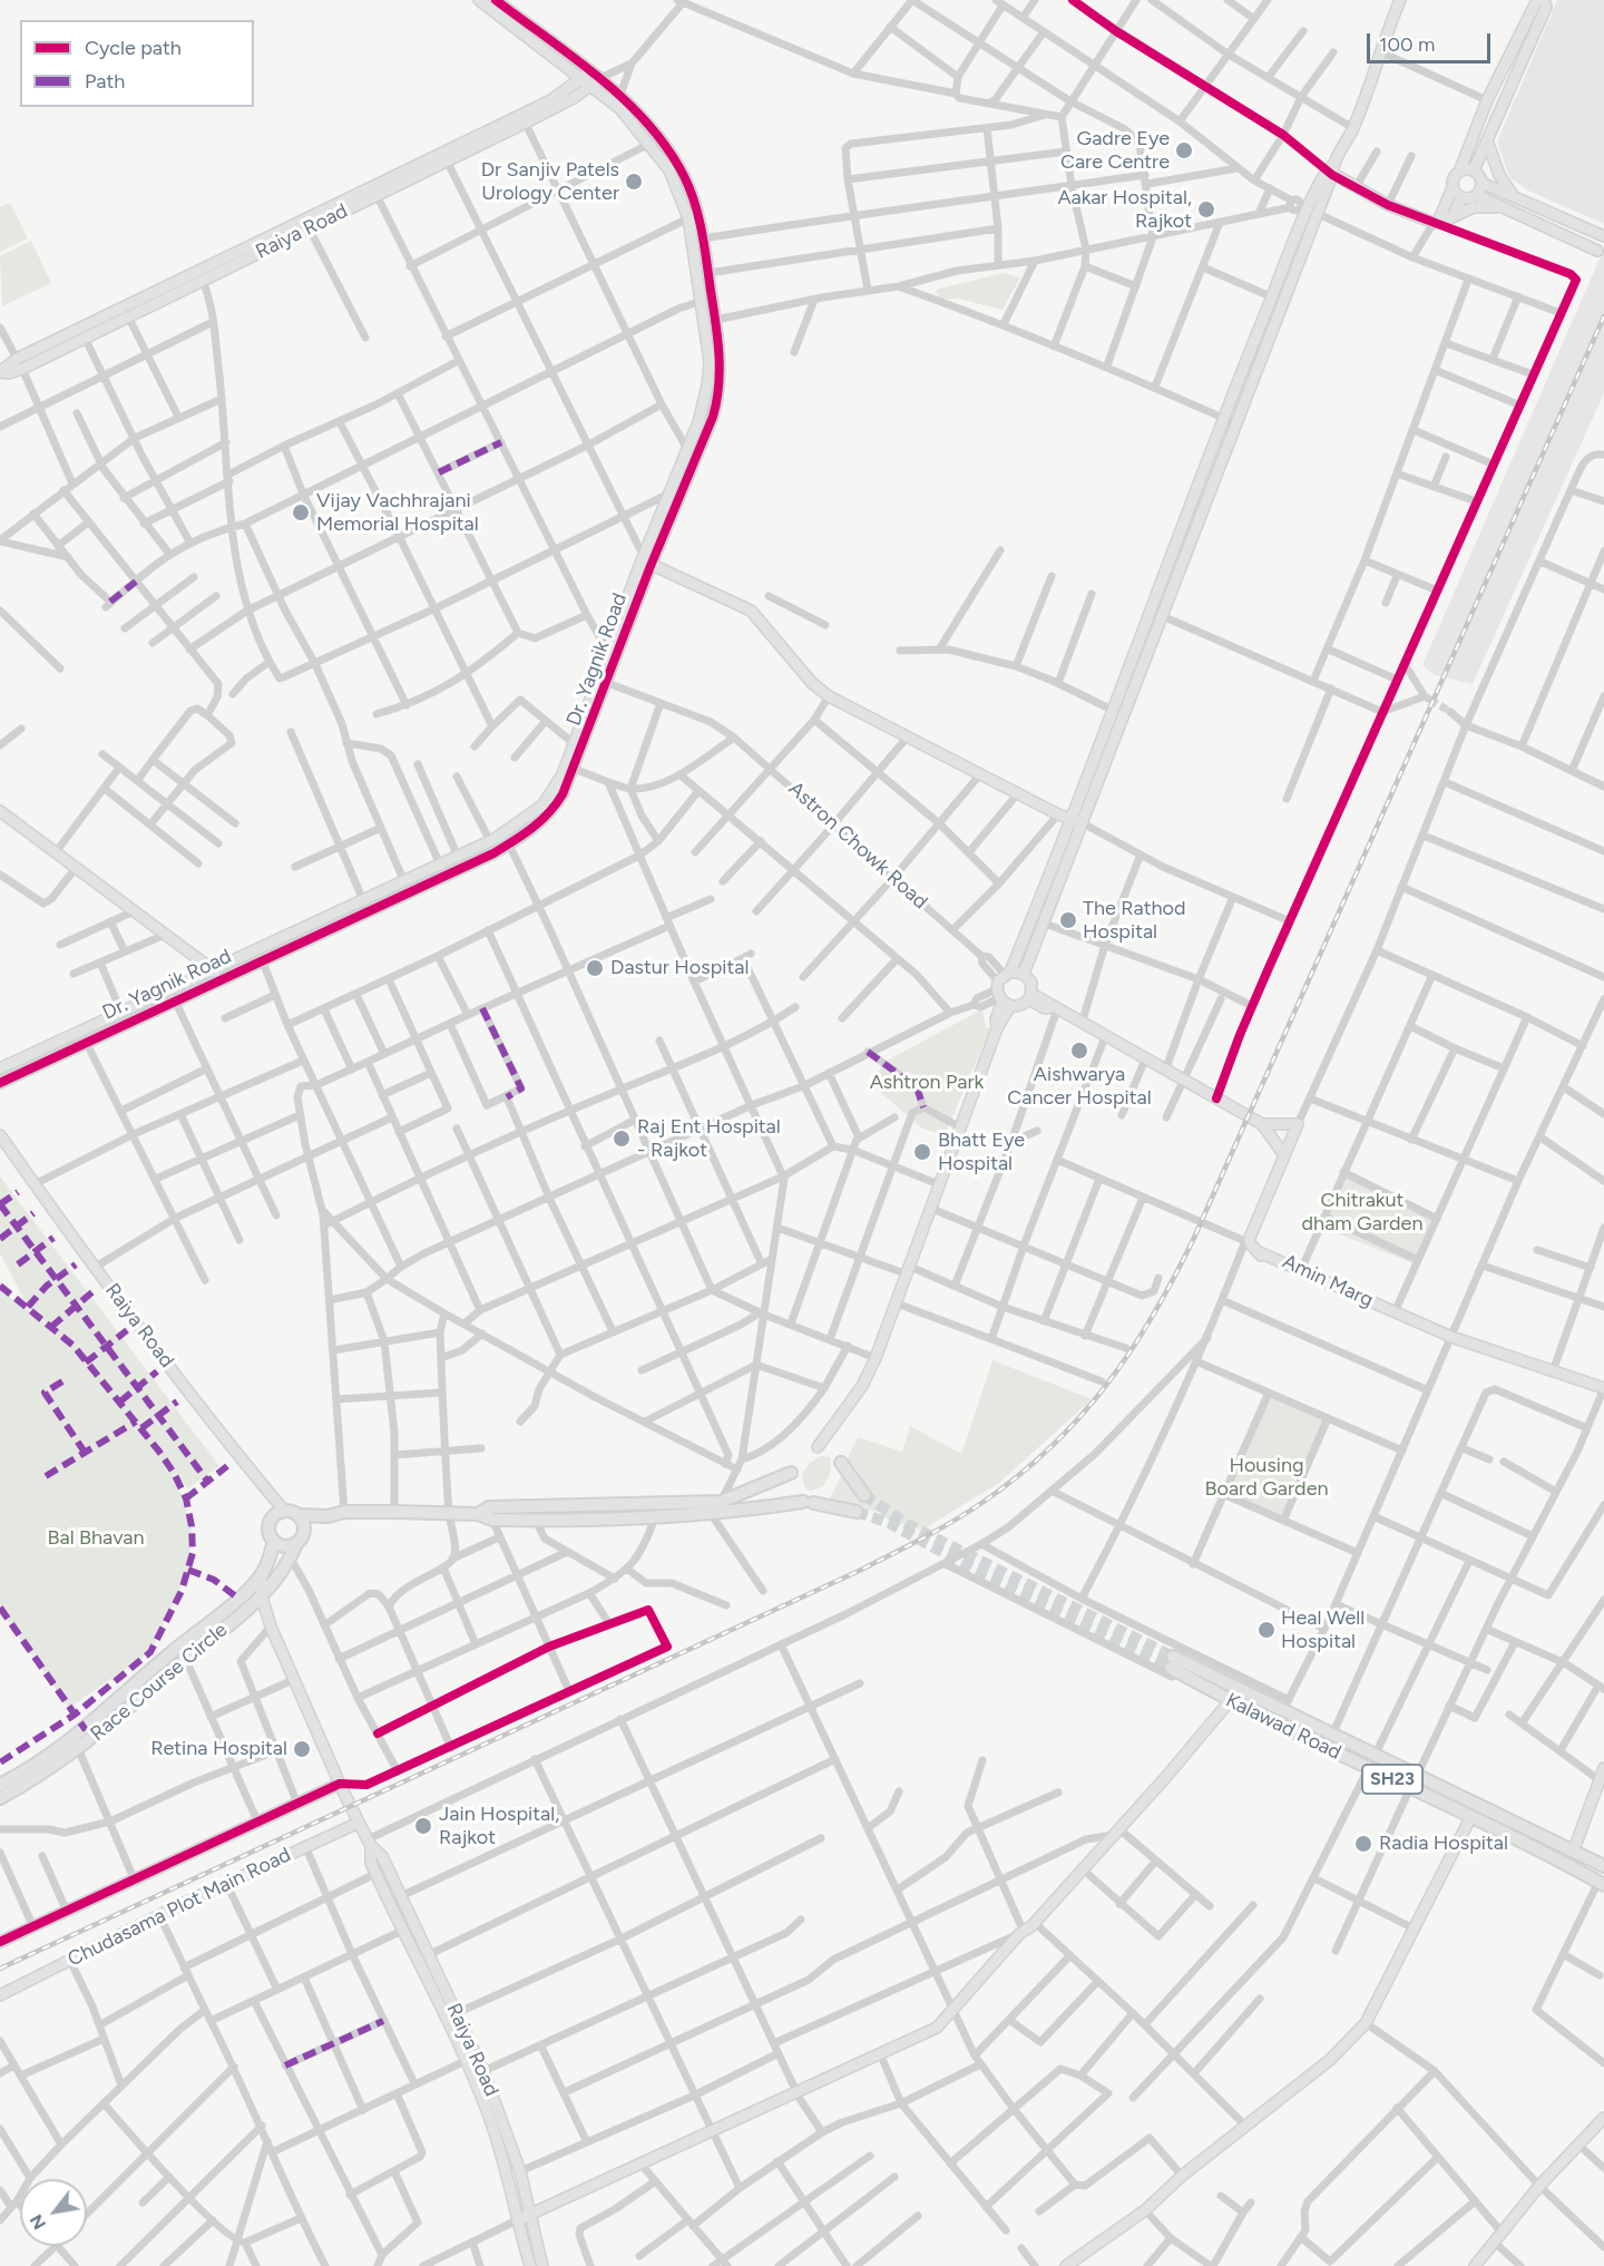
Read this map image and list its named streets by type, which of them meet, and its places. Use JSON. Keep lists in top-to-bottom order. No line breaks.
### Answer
{"streets":{"main road":["Race Course Circle","Kalawad Road","SH23"],"street":["Raiya Road","Dr. Yagnik Road","Astron Chowk Road","Amin Marg","Chudasama Plot Main Road"]},"crossings":[["Raiya Road","Dr. Yagnik Road"],["Raiya Road","Race Course Circle"],["Raiya Road","Chudasama Plot Main Road"],["Dr. Yagnik Road","Astron Chowk Road"],["Kalawad Road","SH23"]],"parks":["Ashtron Park","Chitrakut dham Garden","Housing Board Garden","Bal Bhavan"],"places":["Gadre Eye Care Centre","Dr Sanjiv Patels Urology Center","Aakar Hospital, Rajkot","Vijay Vachhrajani Memorial Hospital","The Rathod Hospital","Dastur Hospital","Aishwarya Cancer Hospital","Raj Ent Hospital - Rajkot","Bhatt Eye Hospital","Heal Well Hospital","Retina Hospital","Jain Hospital, Rajkot","Radia Hospital"],"legend":["Cycle path","Path"],"scale_bar":"100 m","north":"bottom left"}
